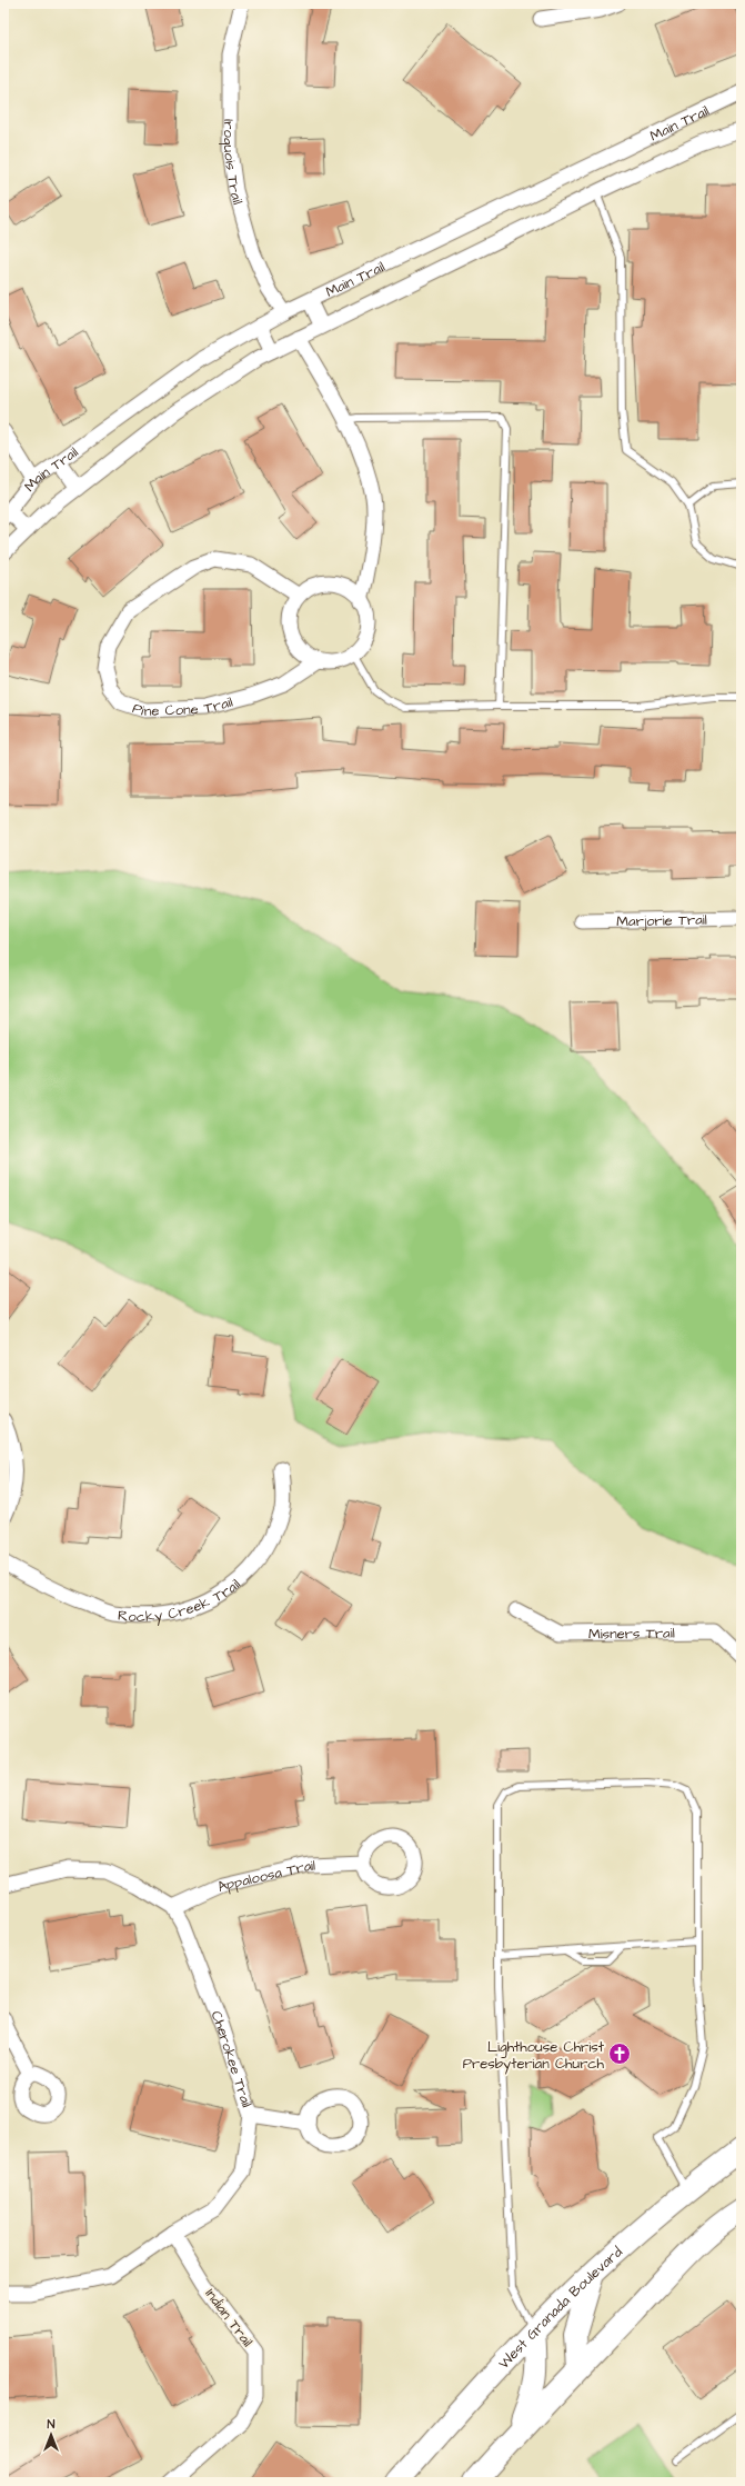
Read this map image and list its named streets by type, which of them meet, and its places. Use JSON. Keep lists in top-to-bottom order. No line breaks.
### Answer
{"streets":{"main road":["West Granada Boulevard"],"street":["Main Trail","Iroquois Trail","Pine Cone Trail","Marjorie Trail","Rocky Creek Trail","Misners Trail","Appaloosa Trail","Cherokee Trail","Indian Trail"]},"crossings":[["Main Trail","Iroquois Trail"],["Appaloosa Trail","Cherokee Trail"],["Cherokee Trail","Indian Trail"]],"places":{"church":["Lighthouse Christ Presbyterian Church"]},"north":"top"}
